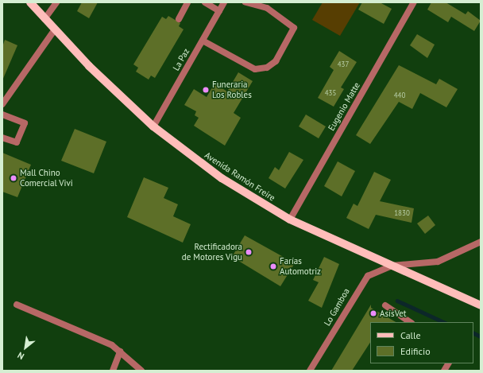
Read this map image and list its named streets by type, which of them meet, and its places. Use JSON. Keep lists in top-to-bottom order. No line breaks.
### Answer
{"streets":{"main road":["Avenida Ramón Freire"],"street":["La Paz","Eugenio Matte","Lo Gamboa"]},"crossings":[["La Paz","Avenida Ramón Freire"],["Eugenio Matte","Avenida Ramón Freire"],["Avenida Ramón Freire","Lo Gamboa"]],"places":["Funeraria Los Robles","Mall Chino Comercial Vivi","Rectificadora de Motores Vigu","Farías Automotriz","AsísVet"],"house_numbers":["437","435","440","1830"],"legend":["Calle","Edificio"],"north":"bottom left"}
